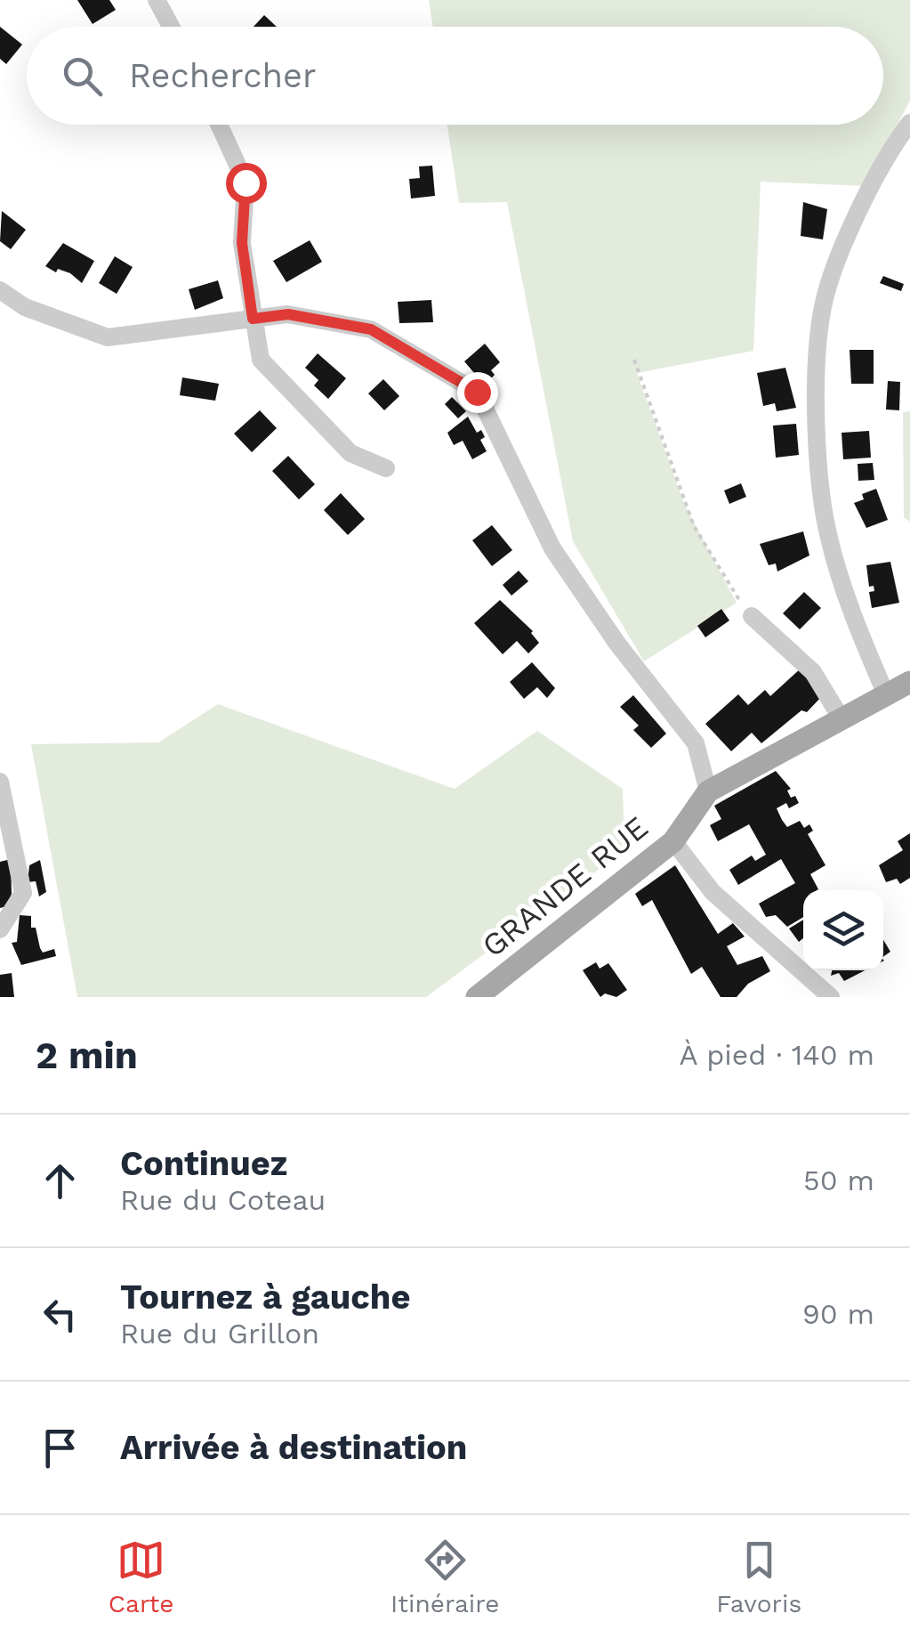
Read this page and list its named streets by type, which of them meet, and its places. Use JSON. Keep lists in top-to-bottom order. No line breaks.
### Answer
{"streets":{"main road":["GRANDE RUE"]},"page":{"search":"Rechercher","heading":["2 min","À pied · 140 m"],"list":[["Continuez","Rue du Coteau","50 m"],["Tournez à gauche","Rue du Grillon","90 m"],"Arrivée à destination"],"nav":["Carte","Itinéraire","Favoris"]}}
